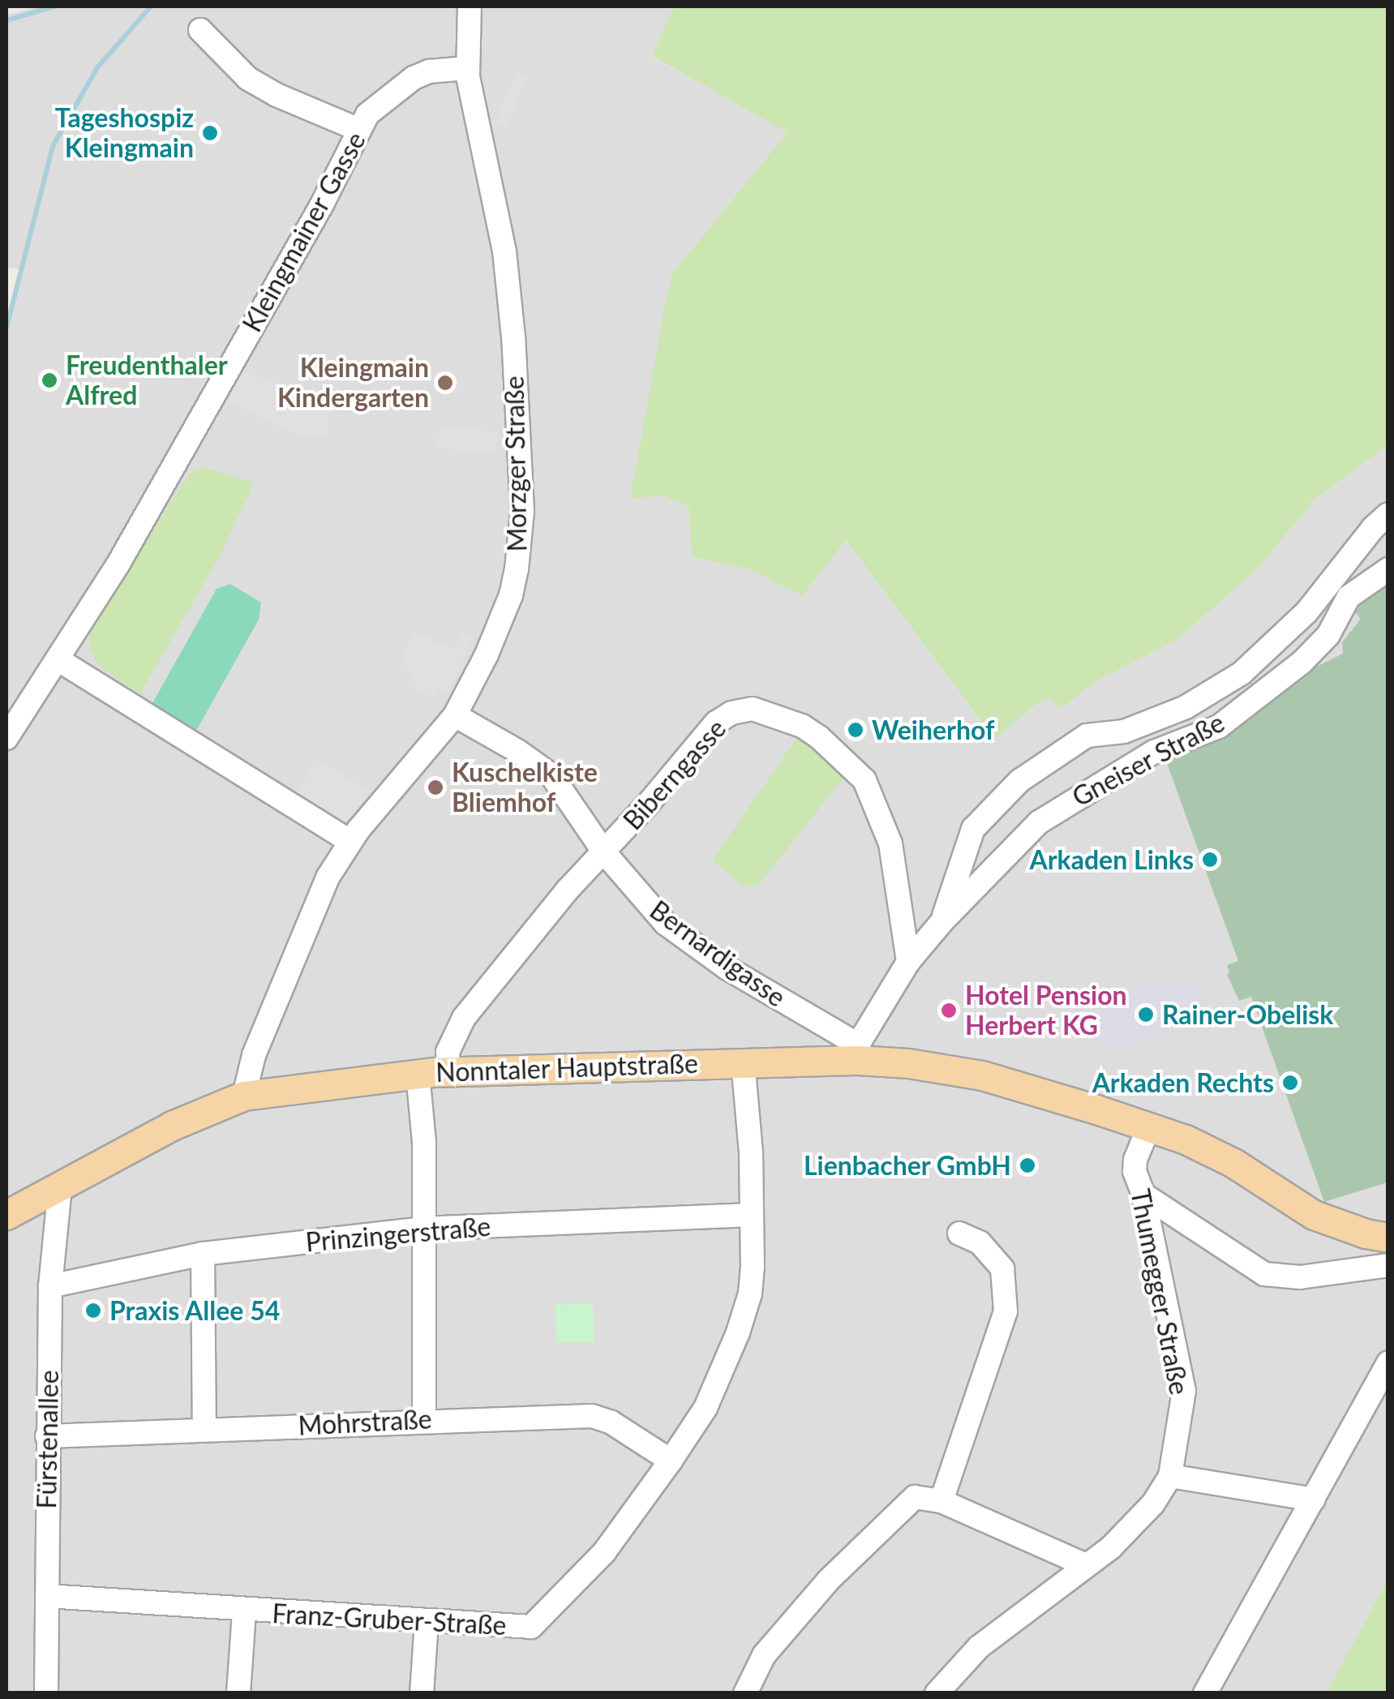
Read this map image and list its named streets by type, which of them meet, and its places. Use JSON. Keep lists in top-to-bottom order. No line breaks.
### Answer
{"streets":{"main road":["Nonntaler Hauptstraße"],"street":["Kleingmainer Gasse","Morzger Straße","Gneiser Straße","Biberngasse","Bernardigasse","Prinzingerstraße","Thumegger Straße","Mohrstraße","Fürstenallee","Franz-Gruber-Straße"]},"crossings":[["Kleingmainer Gasse","Morzger Straße"],["Morzger Straße","Bernardigasse"],["Morzger Straße","Nonntaler Hauptstraße"],["Gneiser Straße","Biberngasse"],["Gneiser Straße","Bernardigasse"],["Gneiser Straße","Nonntaler Hauptstraße"],["Biberngasse","Bernardigasse"],["Biberngasse","Nonntaler Hauptstraße"],["Bernardigasse","Nonntaler Hauptstraße"],["Nonntaler Hauptstraße","Thumegger Straße"],["Nonntaler Hauptstraße","Fürstenallee"],["Nonntaler Hauptstraße","Franz-Gruber-Straße"],["Prinzingerstraße","Fürstenallee"],["Prinzingerstraße","Franz-Gruber-Straße"],["Mohrstraße","Fürstenallee"],["Mohrstraße","Franz-Gruber-Straße"],["Fürstenallee","Franz-Gruber-Straße"]],"places":["Tageshospiz Kleingmain","Freudenthaler Alfred","Kleingmain Kindergarten","Weiherhof","Kuschelkiste Bliemhof","Arkaden Links","Hotel Pension Herbert KG","Rainer-Obelisk","Arkaden Rechts","Lienbacher GmbH","Praxis Allee 54"]}
